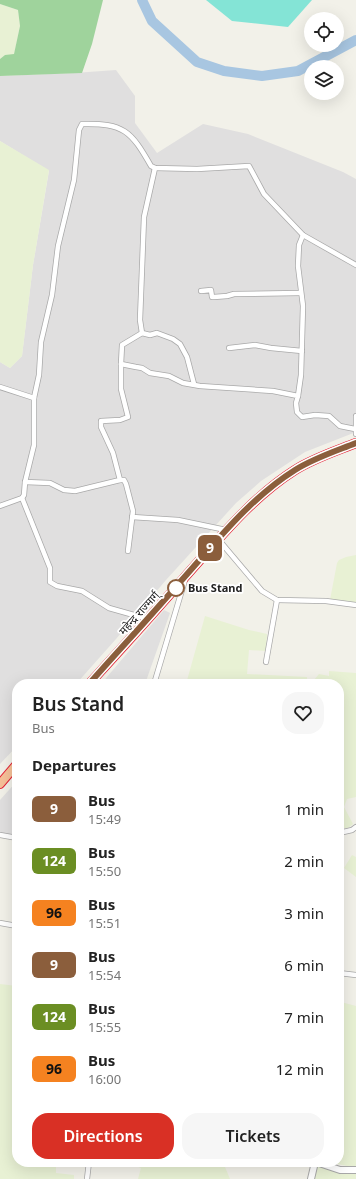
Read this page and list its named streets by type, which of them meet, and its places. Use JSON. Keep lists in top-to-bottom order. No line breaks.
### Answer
{"streets":{"highway":["महेन्द्र राज्मार्ग्"]},"places":["Bus Stand"],"lines":["bus line 9"],"page":{"on_map":"9","heading":[["Bus Stand","Bus"],"Departures"],"list":[{"mark":"9","name":"Bus","note":"15:49","value":"1 min"},{"mark":"124","name":"Bus","note":"15:50","value":"2 min"},{"mark":"96","name":"Bus","note":"15:51","value":"3 min"},{"mark":"9","name":"Bus","note":"15:54","value":"6 min"},{"mark":"124","name":"Bus","note":"15:55","value":"7 min"},{"mark":"96","name":"Bus","note":"16:00","value":"12 min"}],"buttons":["Directions","Tickets"]}}
